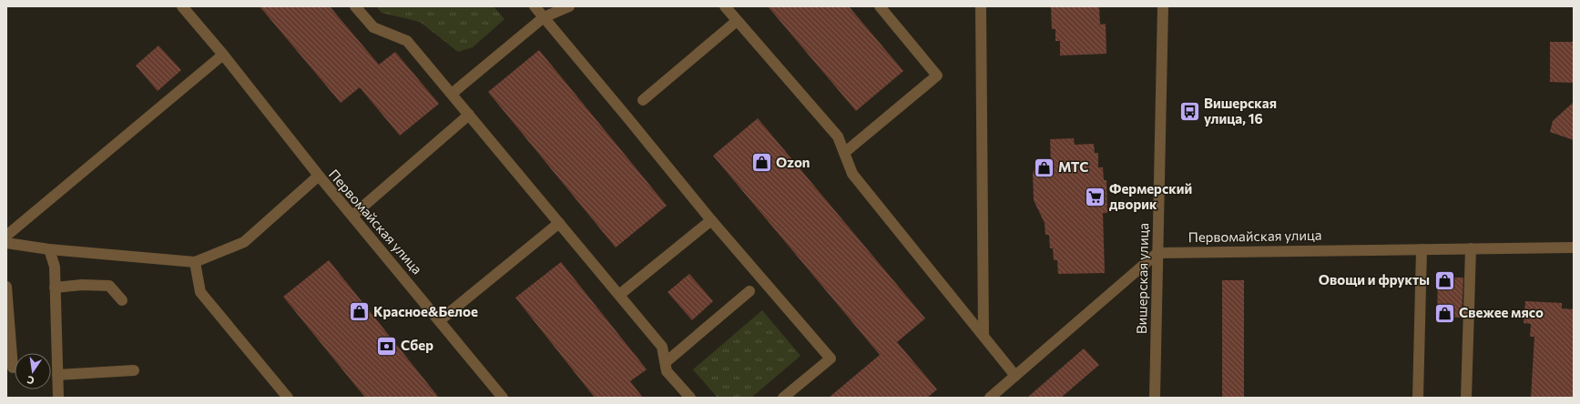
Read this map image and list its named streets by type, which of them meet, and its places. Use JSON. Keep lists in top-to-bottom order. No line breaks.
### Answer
{"streets":{"street":["Первомайская улица","Вишерская улица"]},"crossings":[["Первомайская улица","Вишерская улица"]],"places":{"bus stop":["Вишерская улица, 16"],"shop":["Ozon","МТС","Овощи и фрукты","Красное&Белое","Свежее мясо"],"supermarket":["Фермерский дворик"],"bank":["Сбер"]},"north":"bottom"}
